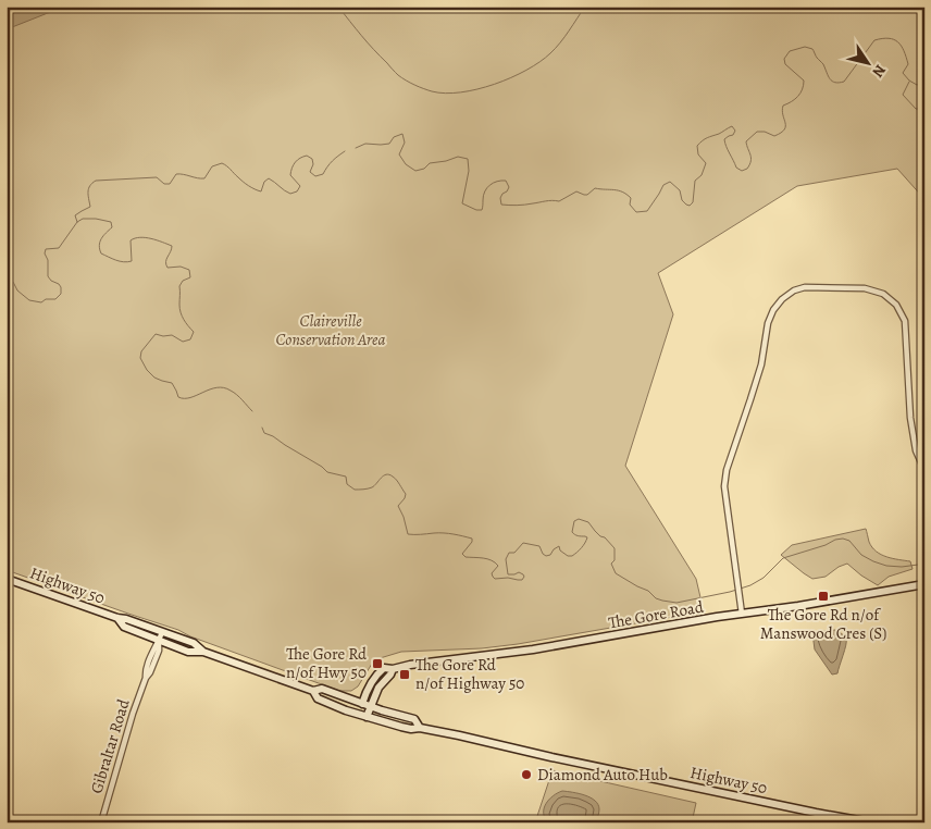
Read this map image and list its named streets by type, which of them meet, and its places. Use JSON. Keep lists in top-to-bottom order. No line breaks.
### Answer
{"streets":{"main road":["Highway 50","The Gore Road"],"street":["Gibraltar Road"]},"crossings":[["Highway 50","The Gore Road"],["Highway 50","Gibraltar Road"]],"parks":["Claireville Conservation Area"],"places":{"transit":["The Gore Rd n/of Manswood Cres (S)","The Gore Rd n/of Hwy 50","The Gore Rd n/of Highway 50"],"other":["Diamond Auto Hub"]},"north":"bottom right"}
